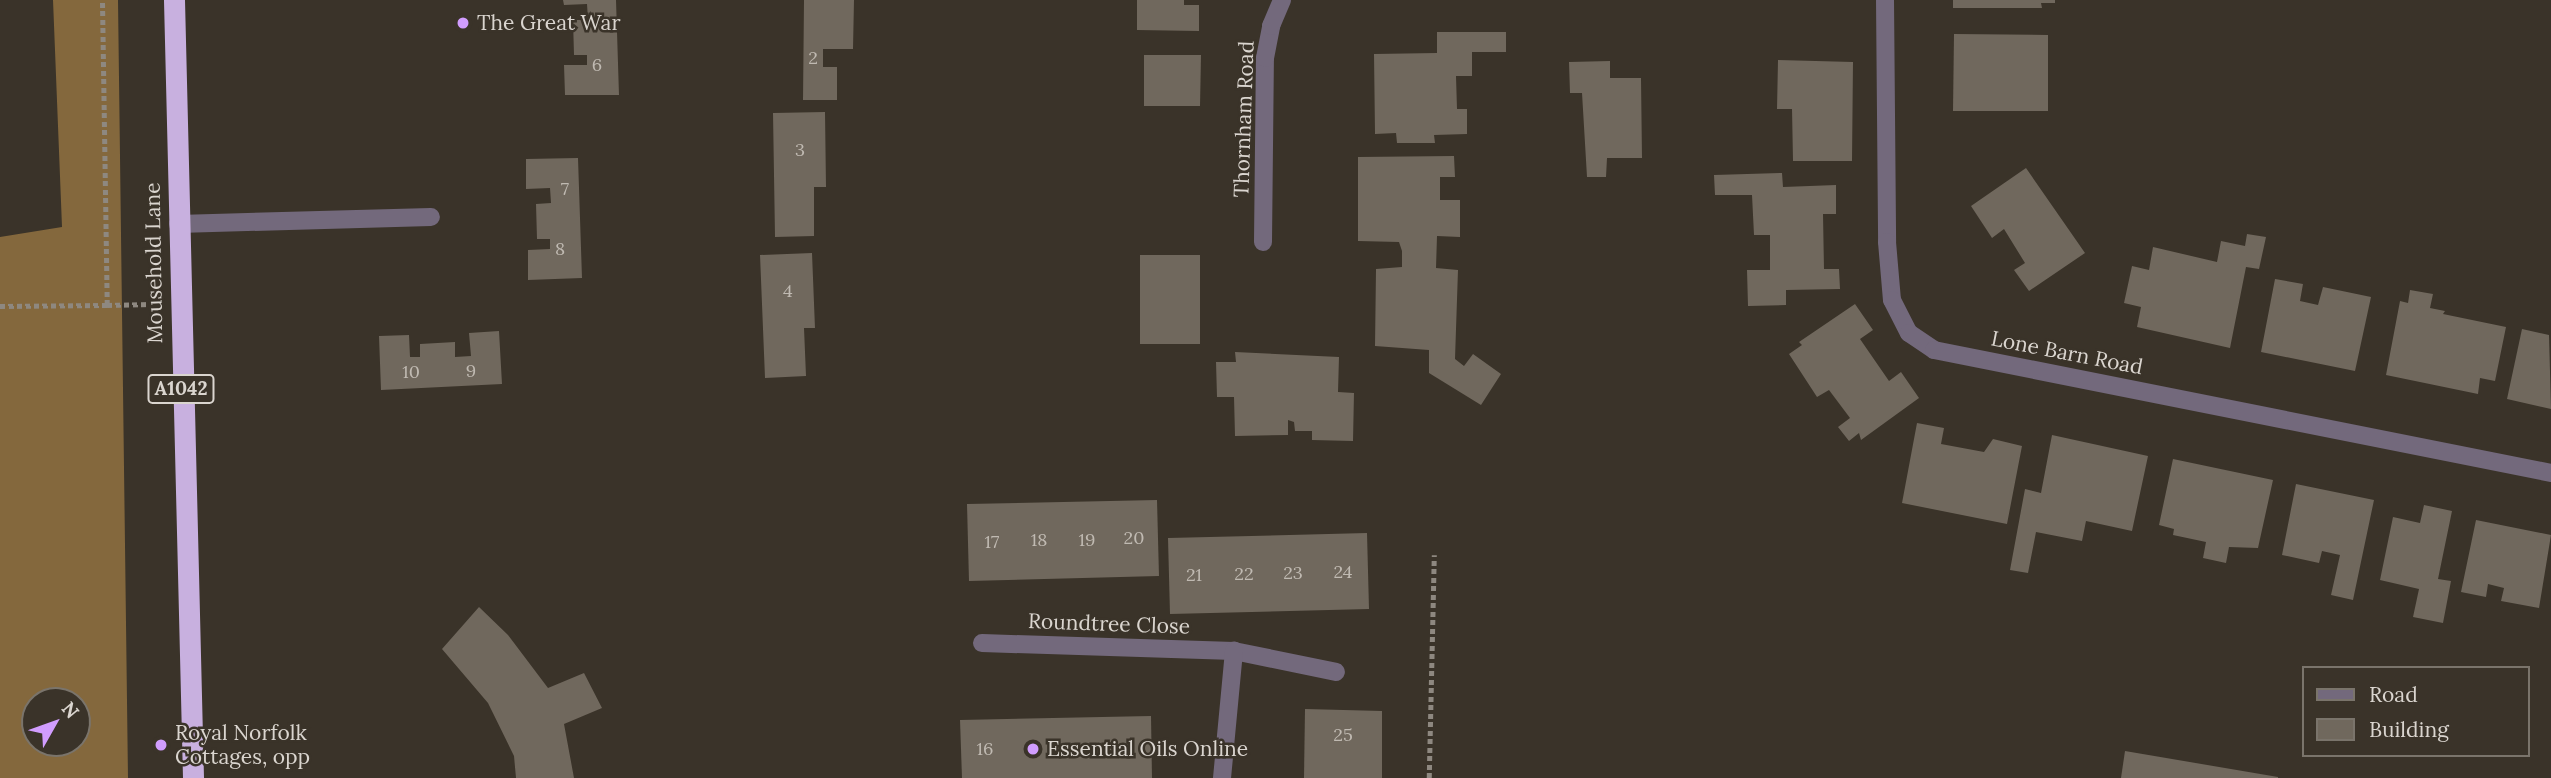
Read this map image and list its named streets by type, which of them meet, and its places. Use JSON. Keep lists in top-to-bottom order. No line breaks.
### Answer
{"streets":{"highway":["Mousehold Lane","A1042"],"street":["Thornham Road","Lone Barn Road","Roundtree Close"]},"places":["The Great War","Royal Norfolk Cottages, opp","Essential Oils Online"],"house_numbers":["2","6","3","7","8","4","9","10","20","18","19","17","24","23","22","21","25","16"],"legend":["Road","Building"],"north":"top right"}
